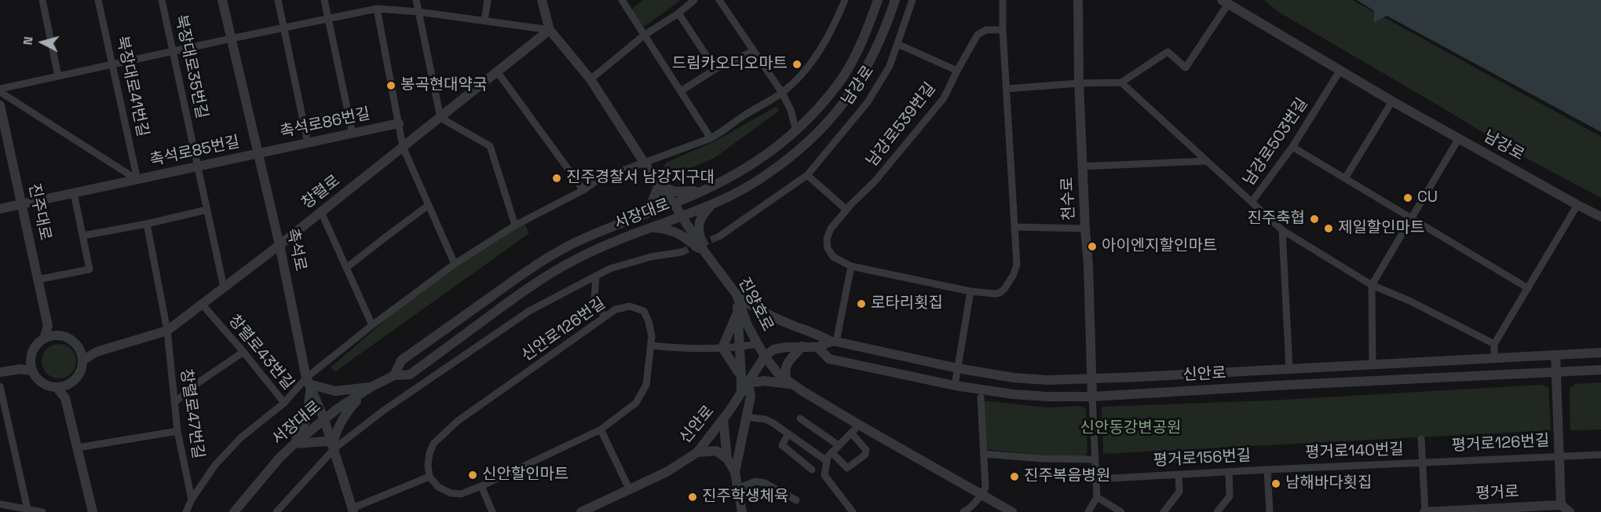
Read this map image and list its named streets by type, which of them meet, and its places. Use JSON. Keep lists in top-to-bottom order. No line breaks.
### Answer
{"streets":{"street":["북장대로35번길","남강로","북장대로41번길","촉석로86번길","남강로539번길","남강로503번길","촉석로85번길","창렬로","천수로","진주대로","서장대로","촉석로","진양호로","신안로126번길","창렬로43번길","신안로","창렬로47번길","평거로126번길","평거로140번길","평거로156번길","평거로"]},"crossings":[["북장대로35번길","촉석로85번길"],["북장대로35번길","창렬로"],["남강로","남강로503번길"],["북장대로41번길","촉석로85번길"],["촉석로86번길","촉석로85번길"],["촉석로86번길","촉석로"],["촉석로85번길","진주대로"],["촉석로85번길","촉석로"],["창렬로","촉석로"],["창렬로","진양호로"],["창렬로","창렬로43번길"],["창렬로","창렬로47번길"],["천수로","신안로"],["서장대로","촉석로"],["서장대로","진양호로"],["진양호로","신안로"],["창렬로43번길","창렬로47번길"],["평거로126번길","평거로140번길"],["평거로126번길","평거로"],["평거로140번길","평거로156번길"],["평거로140번길","평거로"]],"parks":["신안동강변공원"],"places":["드림카오디오마트","봉곡현대약국","진주경찰서 남강지구대","CU","진주축협","제일할인마트","아이엔지할인마트","로타리횟집","신안할인마트","진주복음병원","남해바다횟집","진주학생체육"],"north":"left"}
